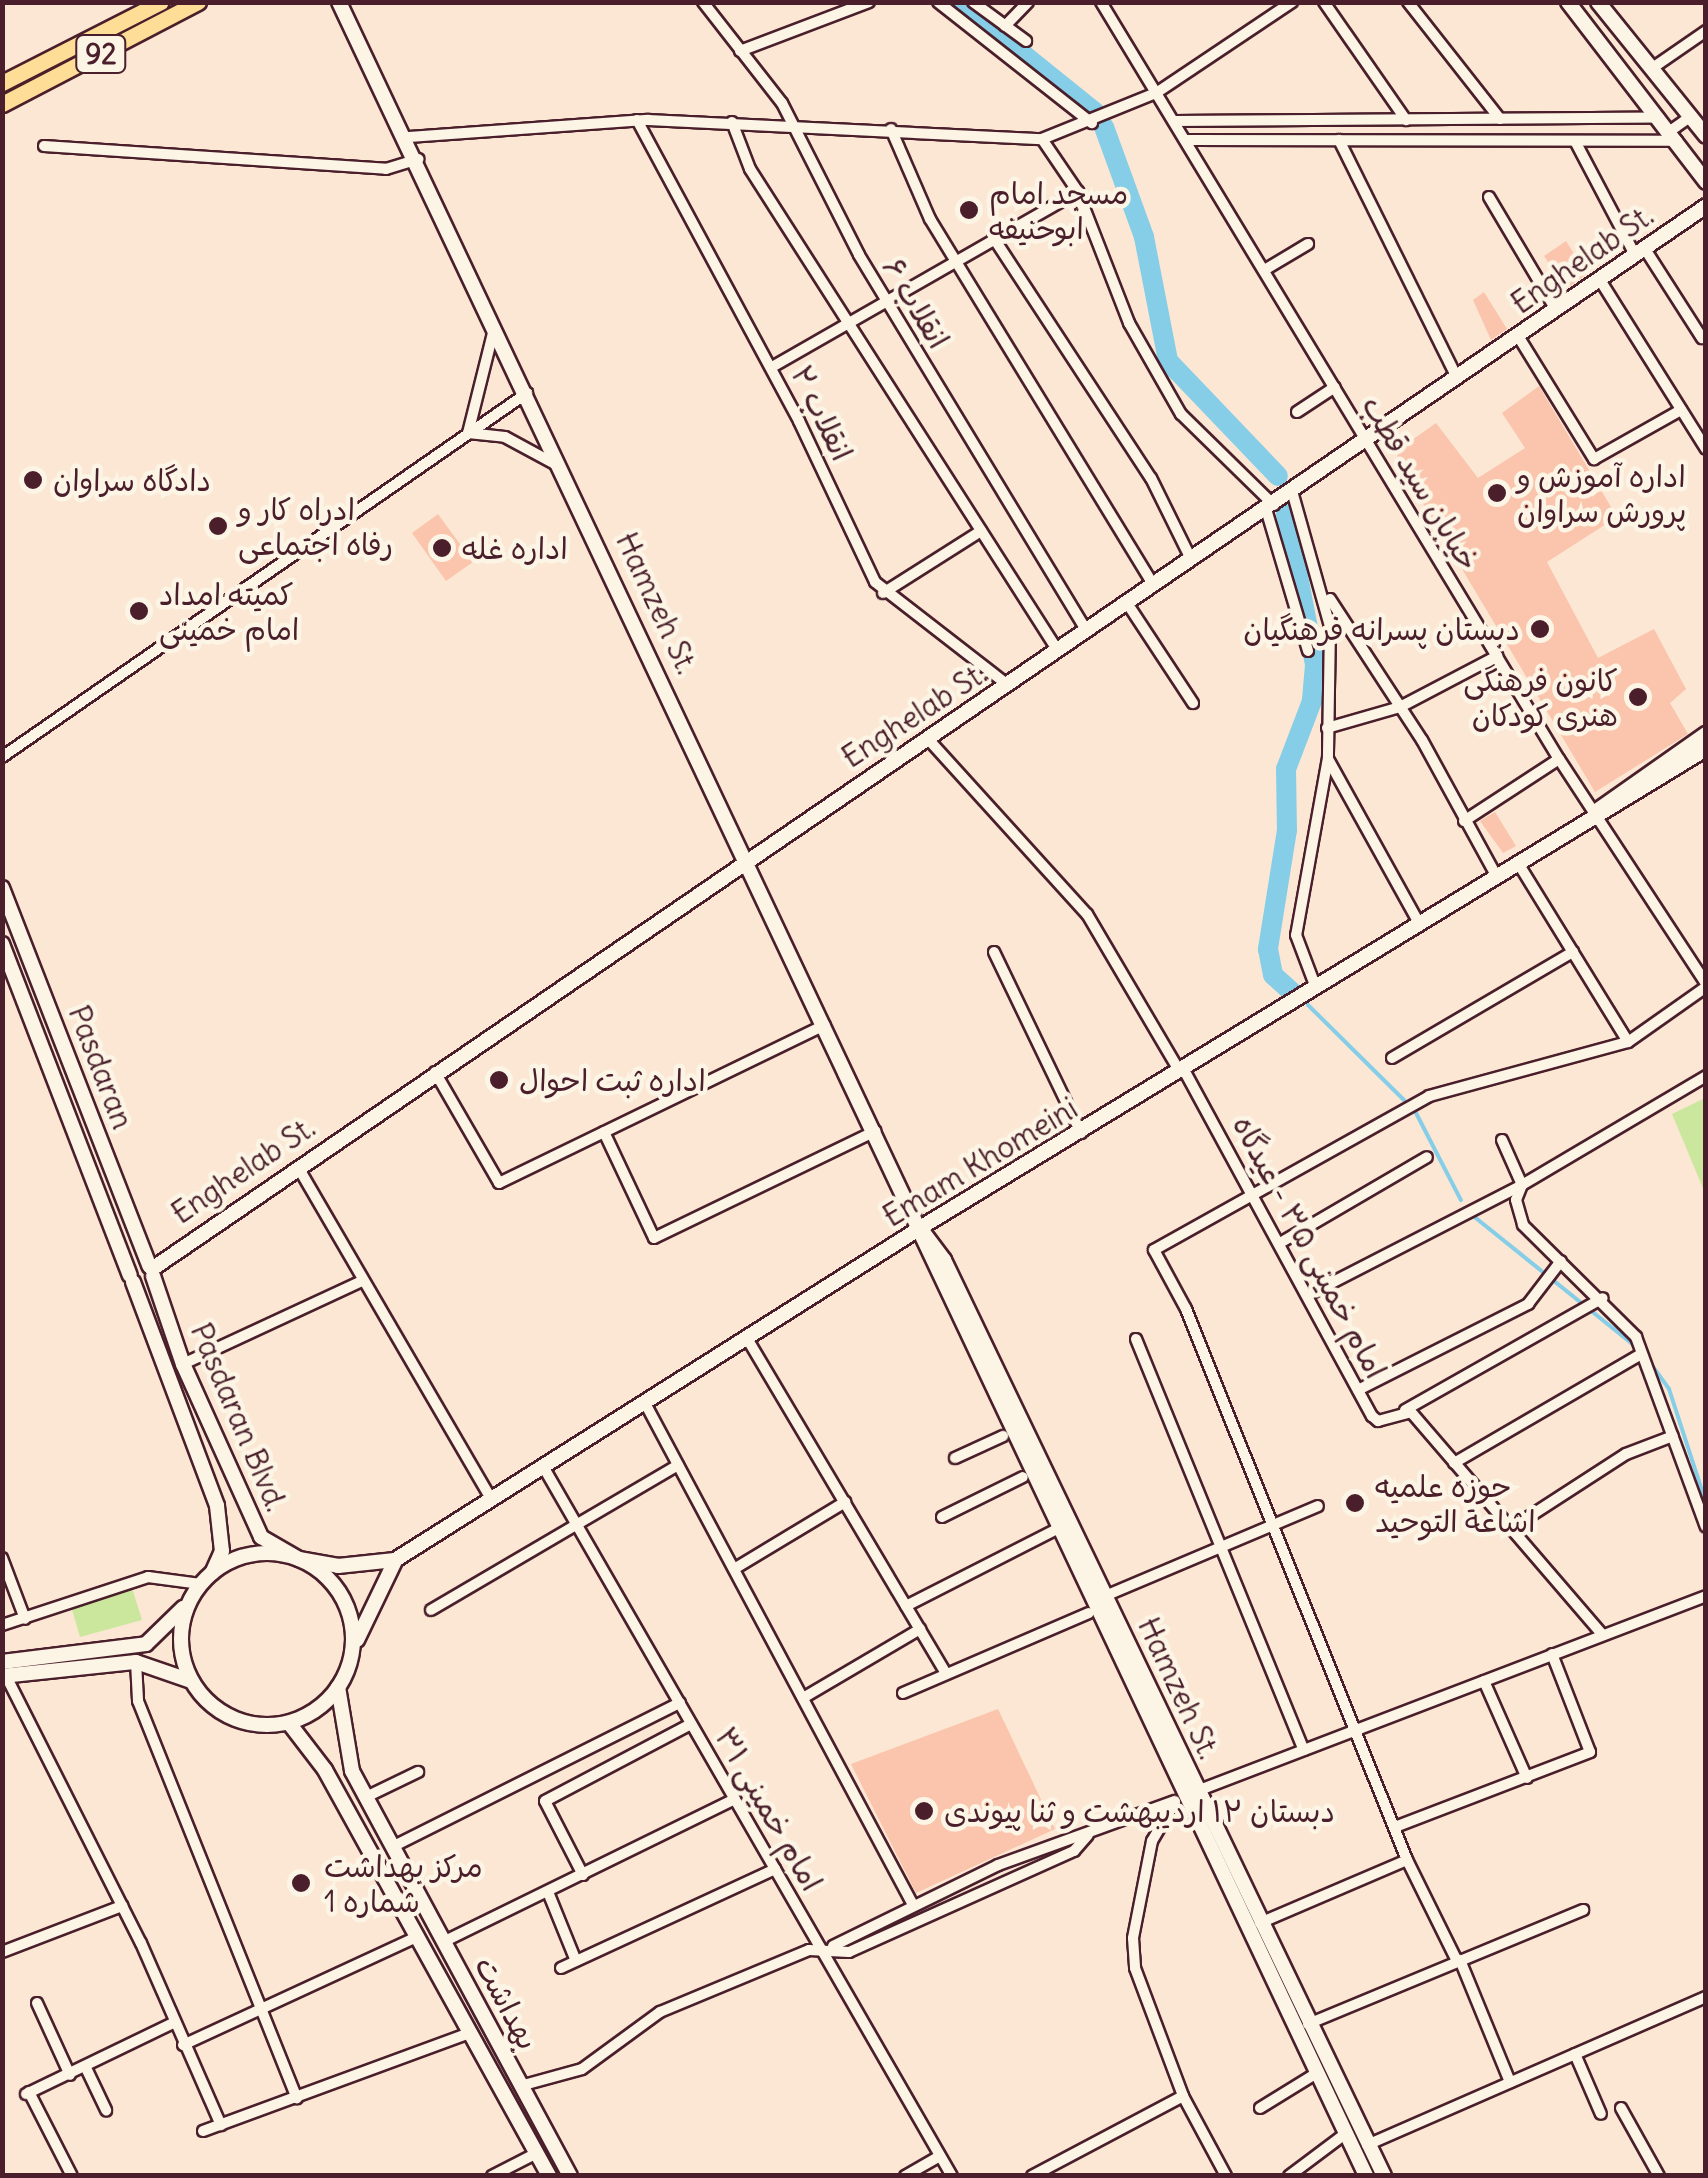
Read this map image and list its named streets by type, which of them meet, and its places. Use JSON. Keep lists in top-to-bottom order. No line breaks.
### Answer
{"streets":{"main road":["92","Enghelab St.","Hamzeh St.","Pasdaran","Emam Khomeini","Pasdaran Blvd.","بهداشت"],"street":["انقلاب ۶","انقلاب ۲","خیابان سید قطب","امام خمینی ۳۵ - عیدگاه","امام خمینی ۳۱"]},"crossings":[["Enghelab St.","انقلاب ۶"],["Enghelab St.","انقلاب ۲"],["Enghelab St.","خیابان سید قطب"],["Enghelab St.","Hamzeh St."],["Enghelab St.","Pasdaran"],["Enghelab St.","امام خمینی ۳۵ - عیدگاه"],["Enghelab St.","Pasdaran Blvd."],["خیابان سید قطب","Emam Khomeini"],["Hamzeh St.","Emam Khomeini"],["Pasdaran","Pasdaran Blvd."],["Emam Khomeini","امام خمینی ۳۵ - عیدگاه"],["Emam Khomeini","امام خمینی ۳۱"],["Pasdaran Blvd.","بهداشت"]],"places":["مسجد امام ابوحنیفه","دادگاه سراوان","اداره آموزش و پرورش سراوان","ادراه کار و رفاه اجتماعی","اداره غله","کمیته امداد امام خمینی","دبستان پسرانه فرهنگیان","کانون فرهنگی هنری کودکان","اداره ثبت احوال","حوزه علمیه اشاعة التوحید","دبستان ۱۲ اردیبهشت و ثنا پیوندی","مرکز بهداشت شماره 1"]}
